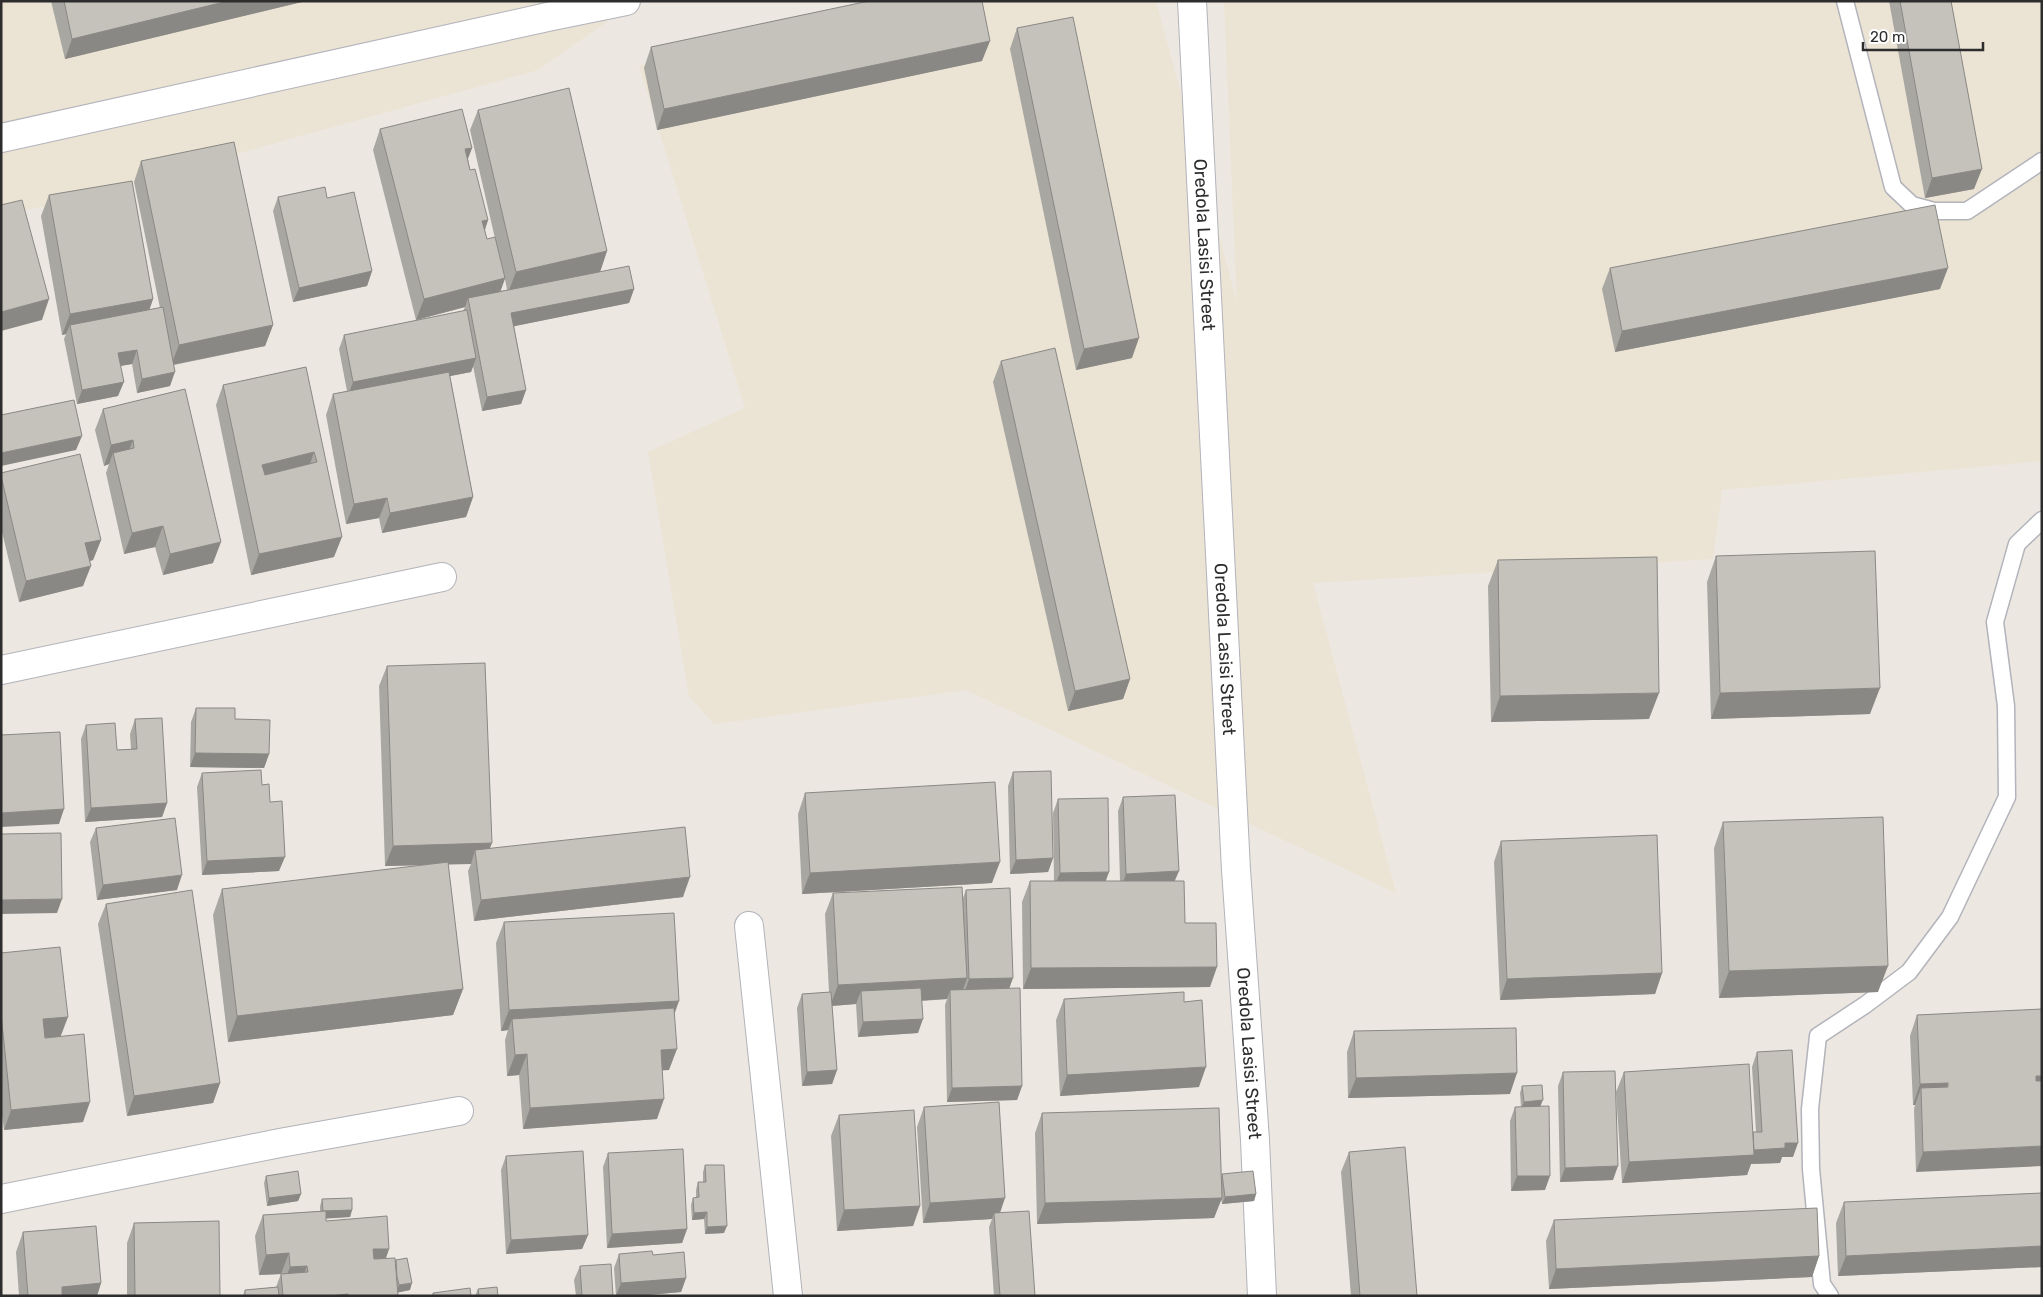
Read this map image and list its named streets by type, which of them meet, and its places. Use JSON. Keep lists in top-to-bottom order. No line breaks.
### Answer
{"streets":{"street":["Oredola Lasisi Street"]},"scale_bar":"20 m"}
